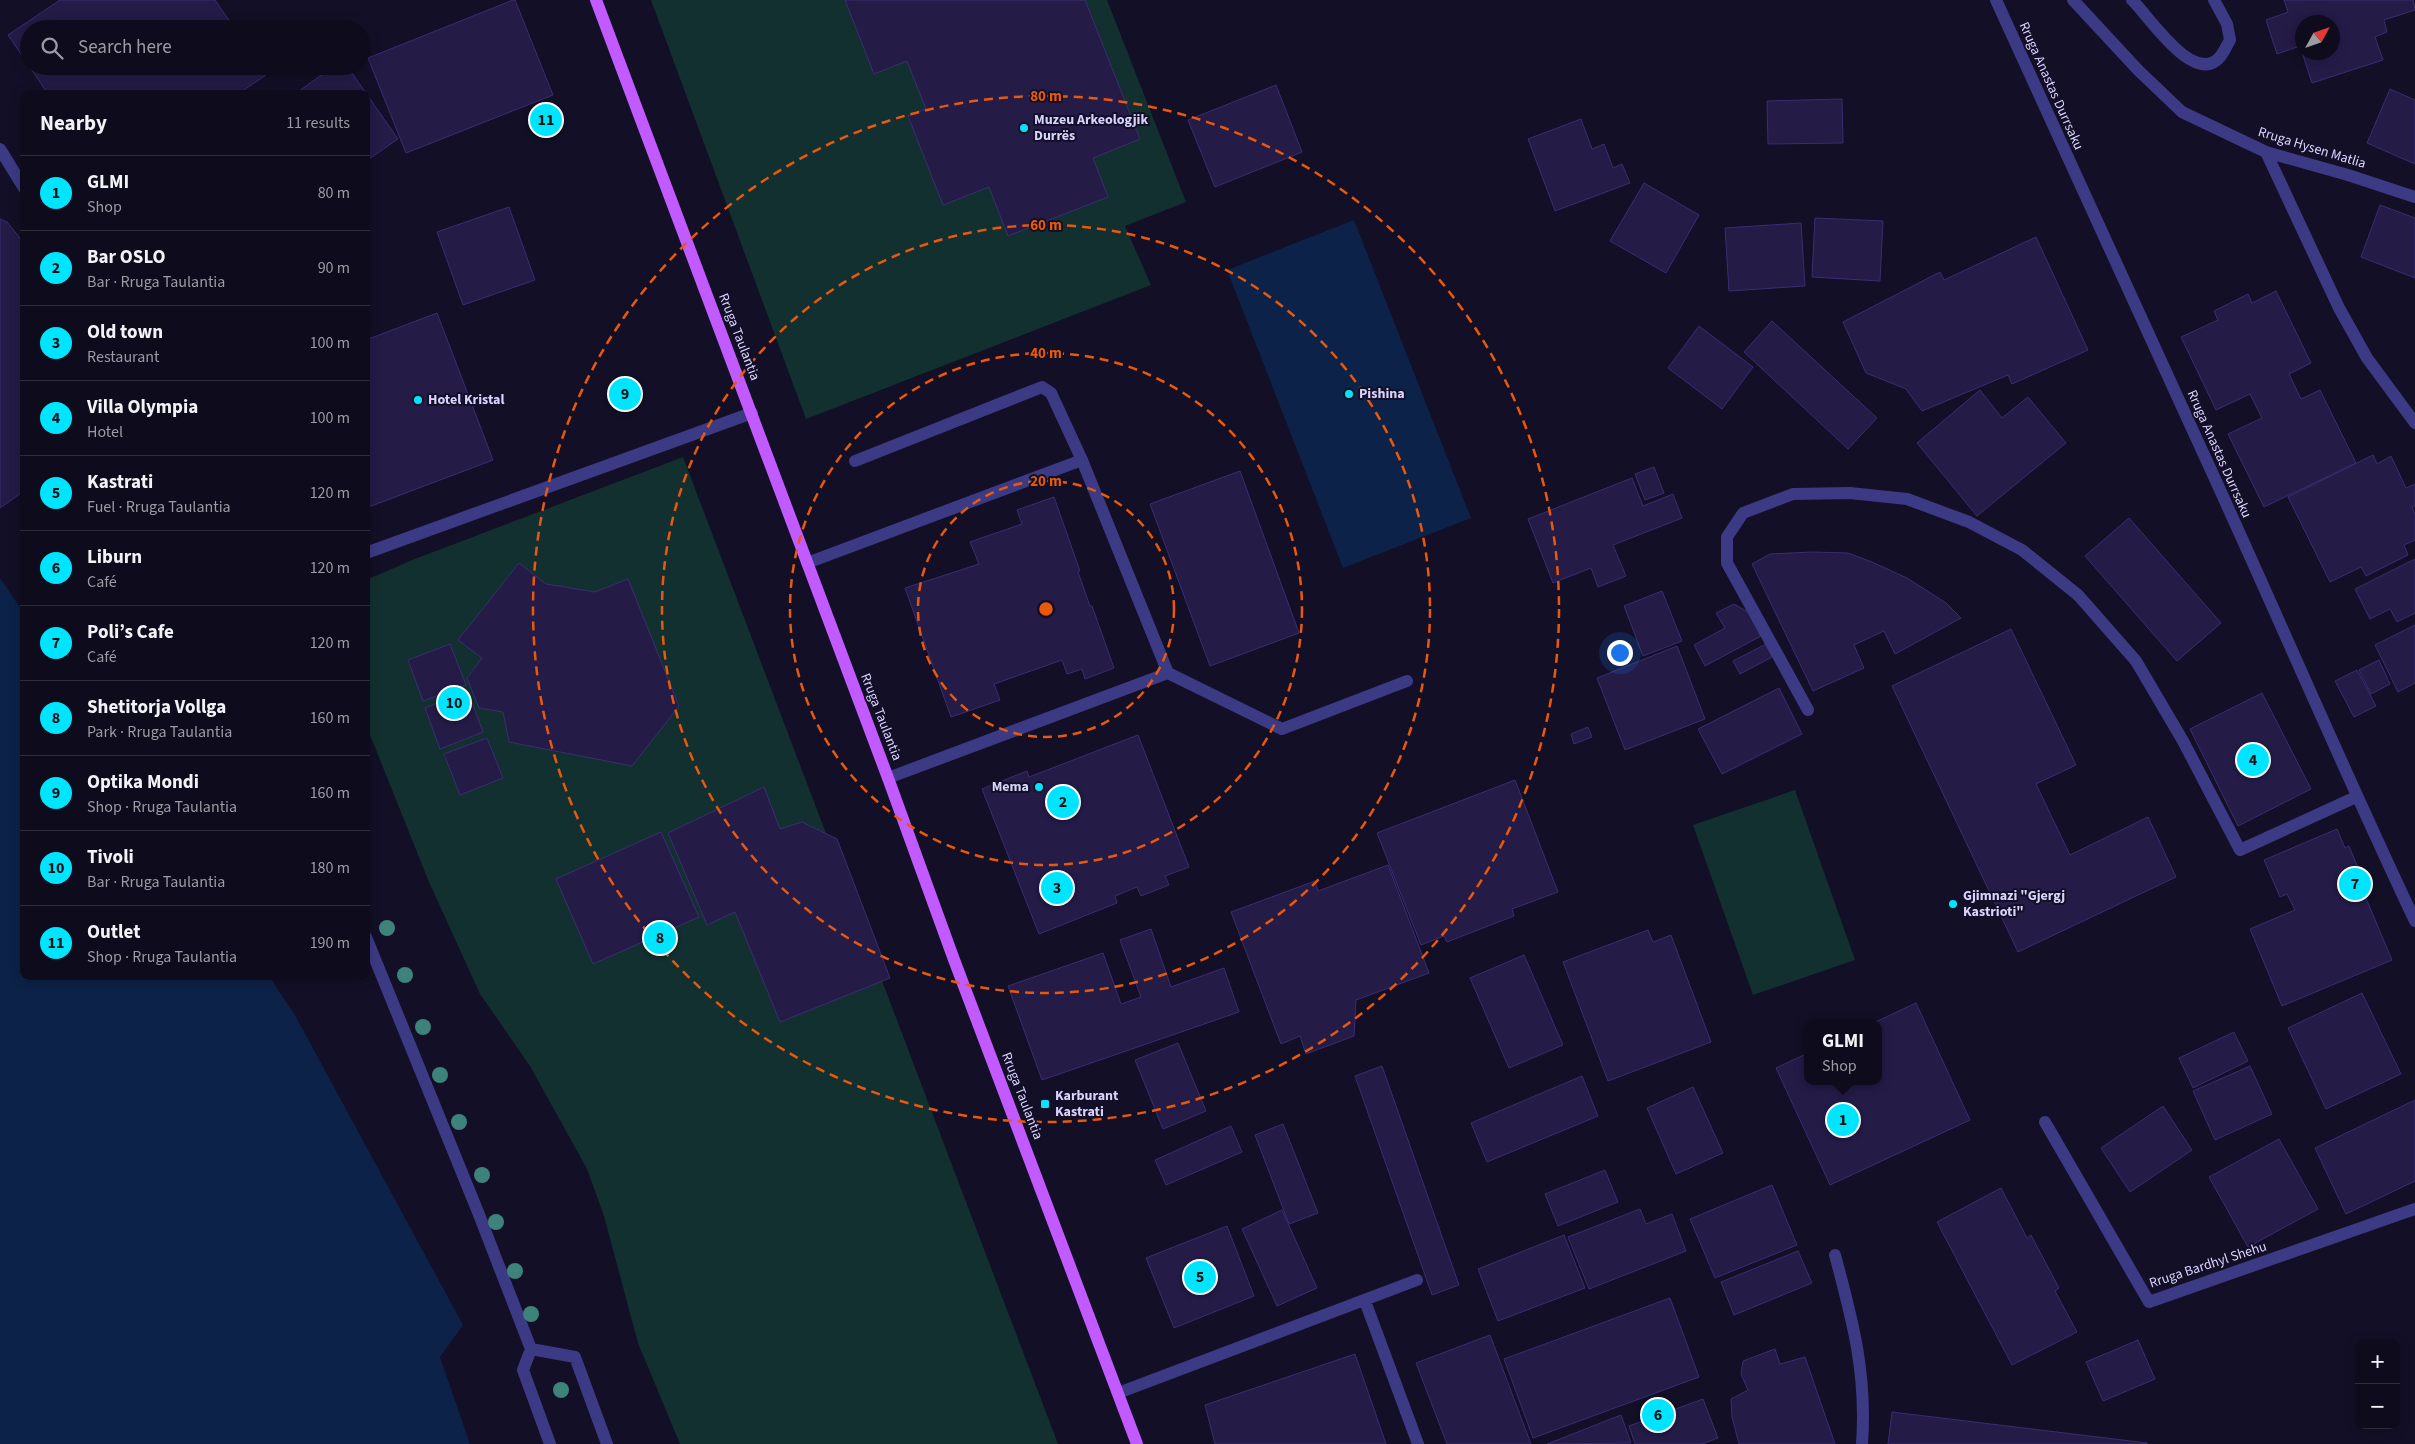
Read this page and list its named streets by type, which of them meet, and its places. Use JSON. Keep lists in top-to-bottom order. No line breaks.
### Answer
{"streets":{"main road":["Rruga Taulantia"],"street":["Rruga Anastas Durrsaku","Rruga Hysen Matlia","Rruga Bardhyl Shehu"]},"places":{"other":["Muzeu Arkeologjik Durrës","Pishina","Hotel Kristal","Mema","Gjimnazi \"Gjergj Kastrioti\""],"transit":["Karburant Kastrati"]},"north":"top right","page":{"search":"Search here","heading":["Nearby","11 results"],"pins":["11","9","10","4","2","7","3","8","1","5","6"],"list":[{"mark":"1","name":"GLMI","note":"Shop","value":"80 m"},{"mark":"2","name":"Bar OSLO","note":"Bar · Rruga Taulantia","value":"90 m"},{"mark":"3","name":"Old town","note":"Restaurant","value":"100 m"},{"mark":"4","name":"Villa Olympia","note":"Hotel","value":"100 m"},{"mark":"5","name":"Kastrati","note":"Fuel · Rruga Taulantia","value":"120 m"},{"mark":"6","name":"Liburn","note":"Café","value":"120 m"},{"mark":"7","name":"Poli’s Cafe","note":"Café","value":"120 m"},{"mark":"8","name":"Shetitorja Vollga","note":"Park · Rruga Taulantia","value":"160 m"},{"mark":"9","name":"Optika Mondi","note":"Shop · Rruga Taulantia","value":"160 m"},{"mark":"10","name":"Tivoli","note":"Bar · Rruga Taulantia","value":"180 m"},{"mark":"11","name":"Outlet","note":"Shop · Rruga Taulantia","value":"190 m"}],"popup":["GLMI","Shop"],"map_buttons":["+","−"]},"rings":["80 m","60 m","40 m","20 m"]}
